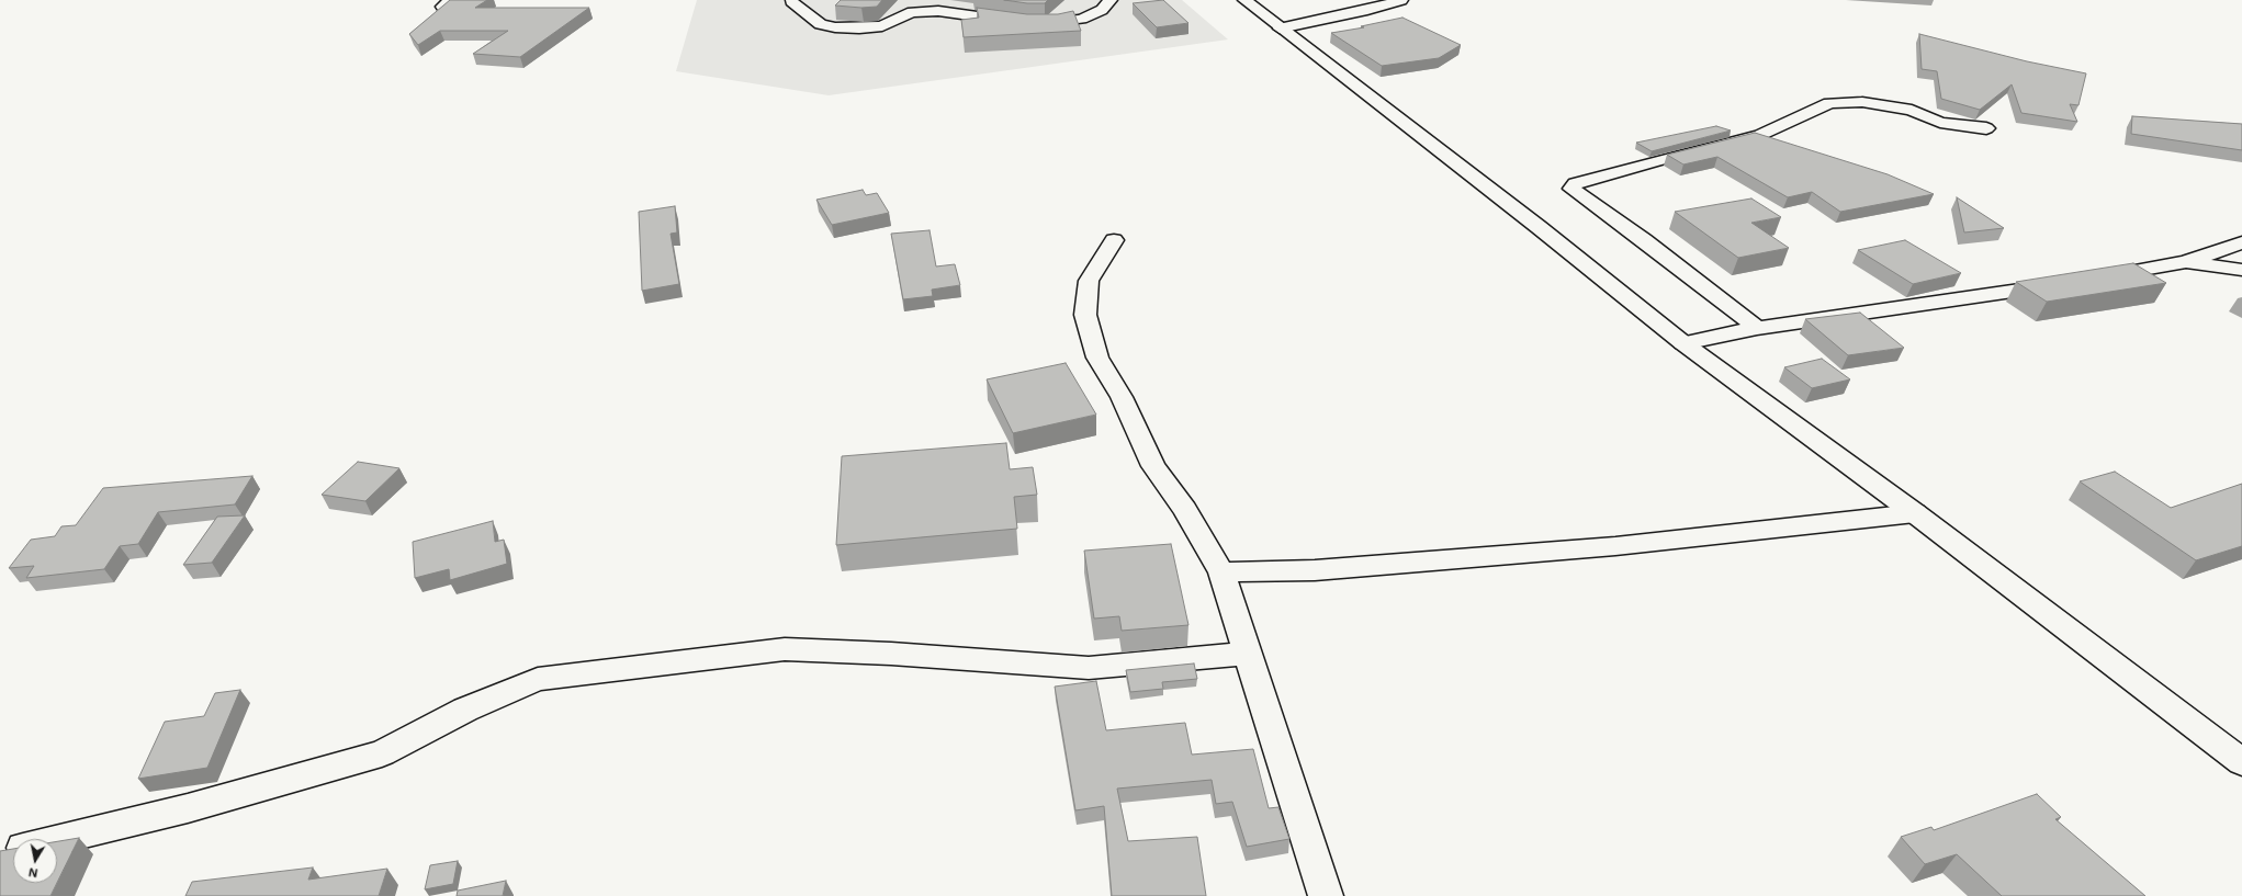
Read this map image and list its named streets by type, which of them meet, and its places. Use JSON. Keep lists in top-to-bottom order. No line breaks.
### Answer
{"north":"bottom"}
